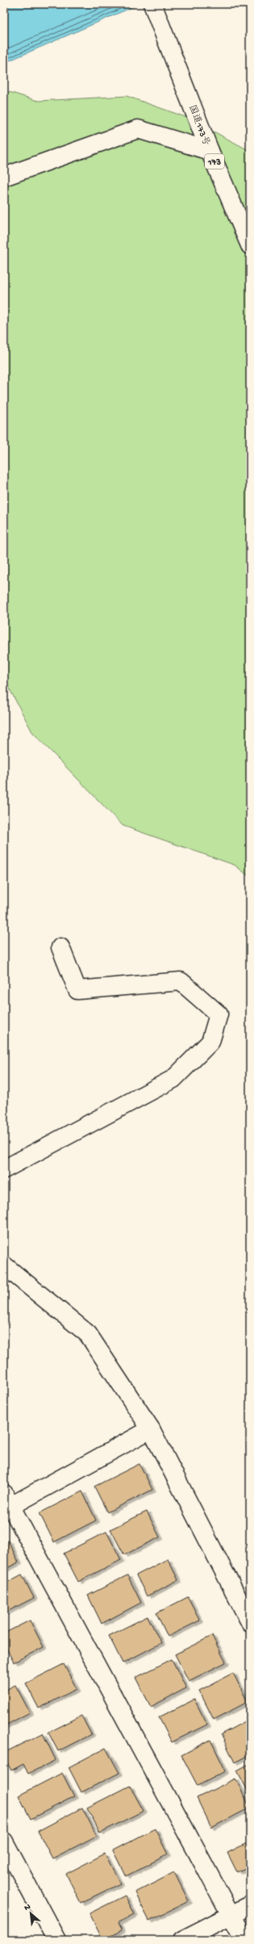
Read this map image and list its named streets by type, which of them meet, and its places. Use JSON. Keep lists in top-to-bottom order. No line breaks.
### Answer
{"streets":{"main road":["国道173号","173"]},"north":"top left"}
